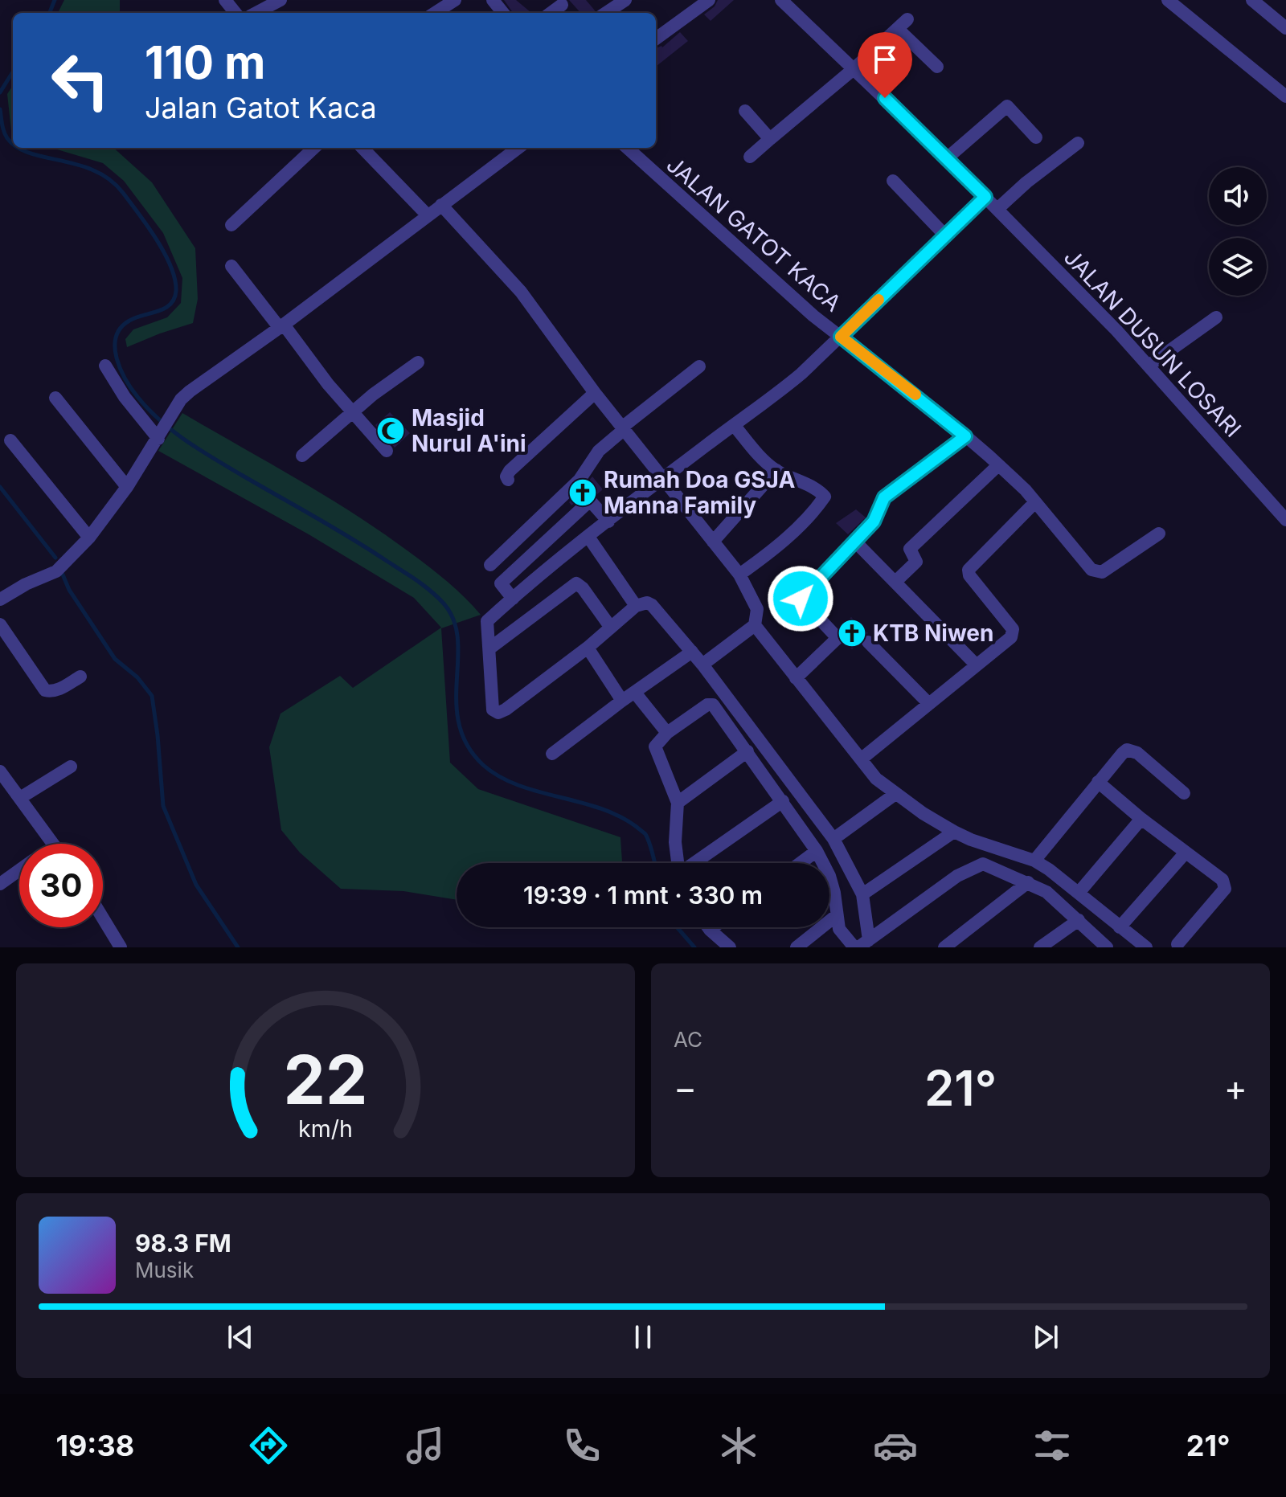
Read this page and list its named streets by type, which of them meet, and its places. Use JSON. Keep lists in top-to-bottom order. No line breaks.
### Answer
{"streets":{"street":["JALAN GATOT KACA","JALAN DUSUN LOSARI"]},"places":{"mosque":["Masjid Nurul A'ini"],"church":["Rumah Doa GSJA Manna Family","KTB Niwen"]},"page":{"turn":["110 m","Jalan Gatot Kaca"],"limit":"30","trip":"19:39 · 1 mnt · 330 m","tile":"AC","heat":["−","21°","+"],"song":["98.3 FM","Musik"],"tabs":["19:38","21°"],"gauge":["22","km/h"]}}
